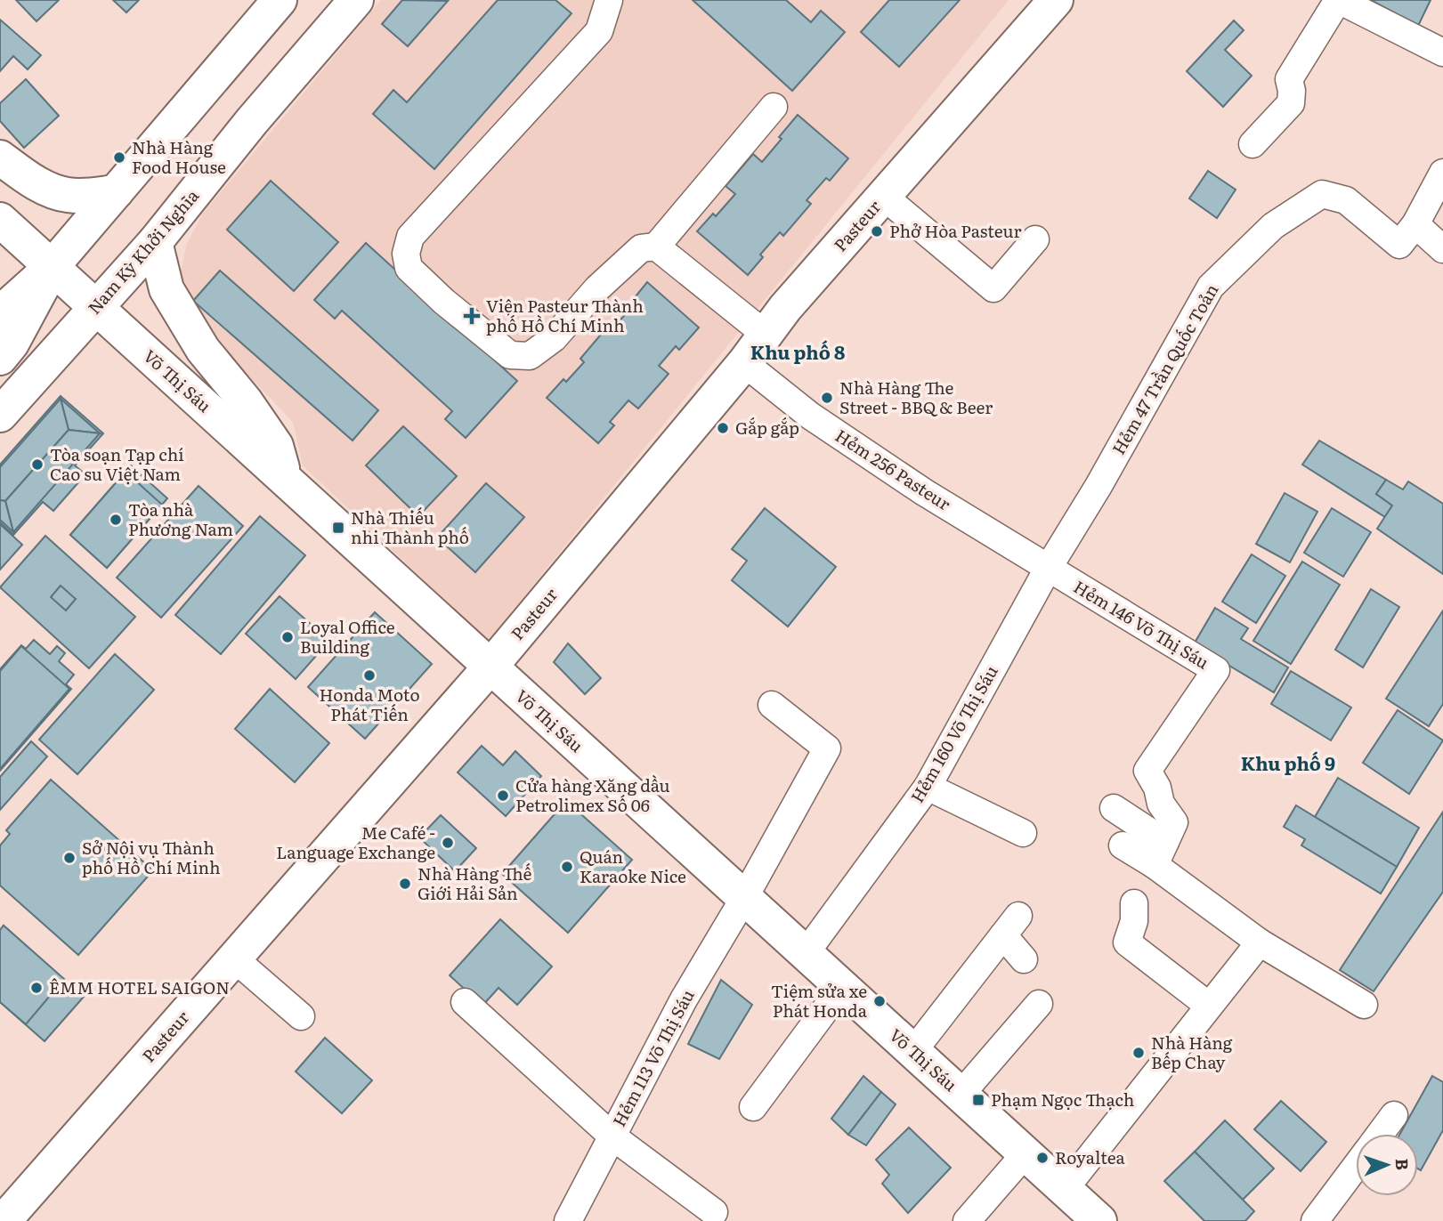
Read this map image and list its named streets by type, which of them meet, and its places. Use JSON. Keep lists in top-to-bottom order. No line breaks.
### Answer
{"streets":{"main road":["Pasteur","Nam Kỳ Khởi Nghĩa","Võ Thị Sáu"],"street":["Hẻm 47 Trần Quốc Toản","Hẻm 256 Pasteur","Hẻm 146 Võ Thị Sáu","Hẻm 160 Võ Thị Sáu","Hẻm 113 Võ Thị Sáu"]},"crossings":[["Pasteur","Võ Thị Sáu"],["Pasteur","Hẻm 256 Pasteur"],["Nam Kỳ Khởi Nghĩa","Võ Thị Sáu"],["Hẻm 47 Trần Quốc Toản","Hẻm 256 Pasteur"],["Hẻm 47 Trần Quốc Toản","Hẻm 146 Võ Thị Sáu"],["Hẻm 47 Trần Quốc Toản","Hẻm 160 Võ Thị Sáu"],["Võ Thị Sáu","Hẻm 160 Võ Thị Sáu"],["Võ Thị Sáu","Hẻm 113 Võ Thị Sáu"],["Hẻm 256 Pasteur","Hẻm 146 Võ Thị Sáu"],["Hẻm 256 Pasteur","Hẻm 160 Võ Thị Sáu"],["Hẻm 146 Võ Thị Sáu","Hẻm 160 Võ Thị Sáu"]],"districts":["Khu phố 8","Khu phố 9"],"places":{"other":["Nhà Hàng Food House","Phở Hòa Pasteur","Nhà Hàng The Street - BBQ & Beer","Gắp gắp","Tòa soạn Tạp chí Cao su Việt Nam","Tòa nhà Phương Nam","Loyal Office Building","Honda Moto Phát Tiến","Cửa hàng Xăng dầu Petrolimex Số 06","Me Café - Language Exchange","Sở Nội vụ Thành phố Hồ Chí Minh","Quán Karaoke Nice","Nhà Hàng Thế Giới Hải Sản","ÊMM HOTEL SAIGON","Tiệm sửa xe Phát Honda","Nhà Hàng Bếp Chay","Royaltea"],"health":["Viện Pasteur Thành phố Hồ Chí Minh"],"transit":["Nhà Thiếu nhi Thành phố","Phạm Ngọc Thạch"]},"north":"right"}
